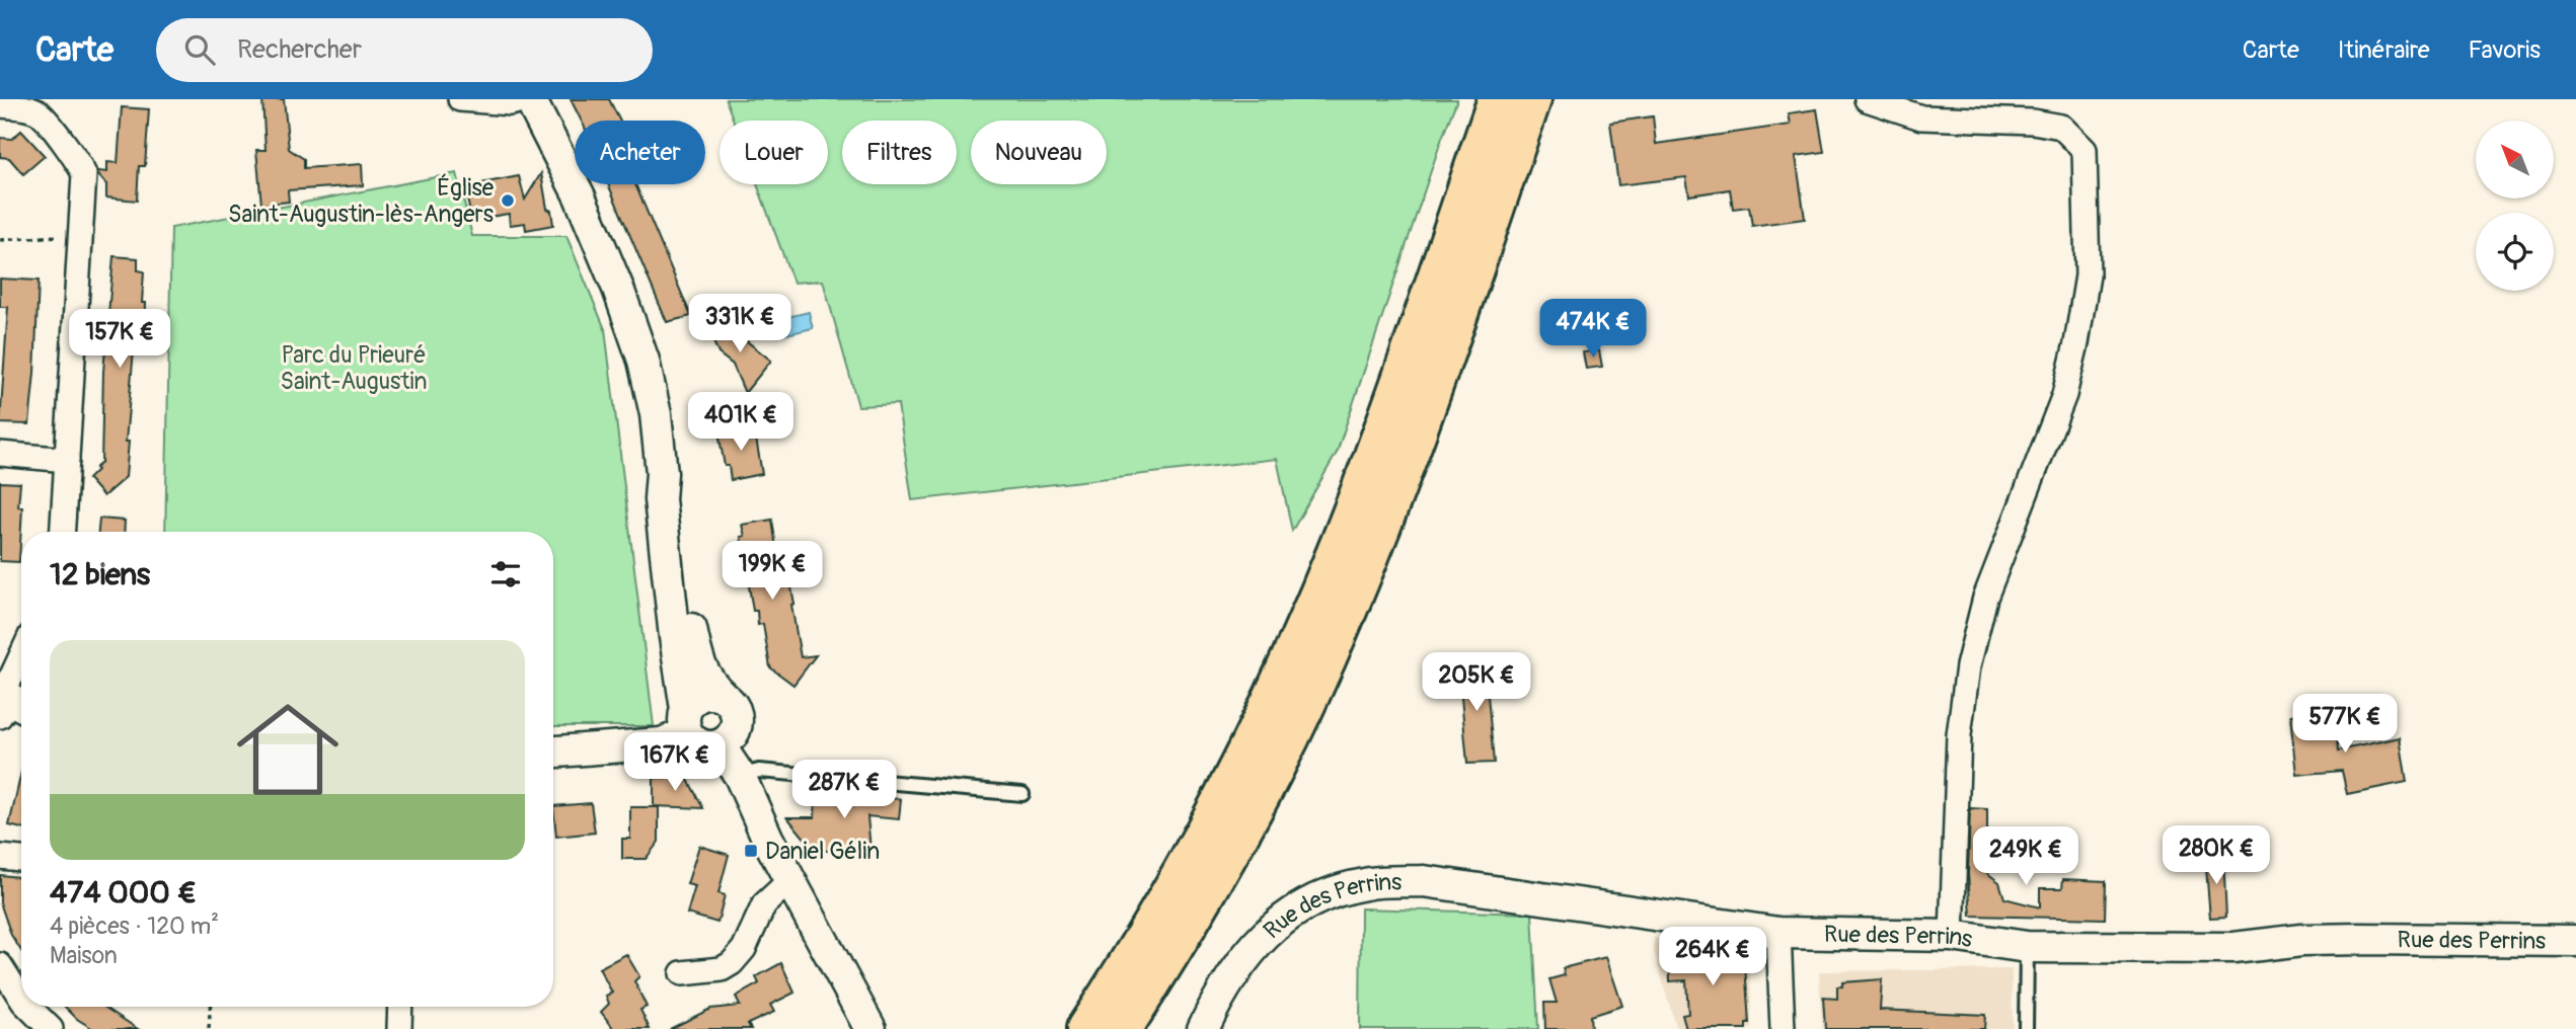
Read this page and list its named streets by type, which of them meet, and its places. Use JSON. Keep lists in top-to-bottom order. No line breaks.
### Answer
{"streets":{"street":["Rue des Perrins"]},"parks":["Parc du Prieuré Saint-Augustin"],"places":{"other":["Église Saint-Augustin-lès-Angers"],"transit":["Daniel Gélin"]},"north":"top left","page":{"header":"Carte","search":"Rechercher","nav":["Carte","Itinéraire","Favoris"],"chip":["Acheter","Louer","Filtres","Nouveau"],"price":["331K €","474K €","157K €","401K €","199K €","205K €","577K €","167K €","287K €","280K €","249K €","264K €"],"heading":"12 biens","list":[{"name":"474 000 €","note":"4 pièces · 120 m² · Maison"}]}}
